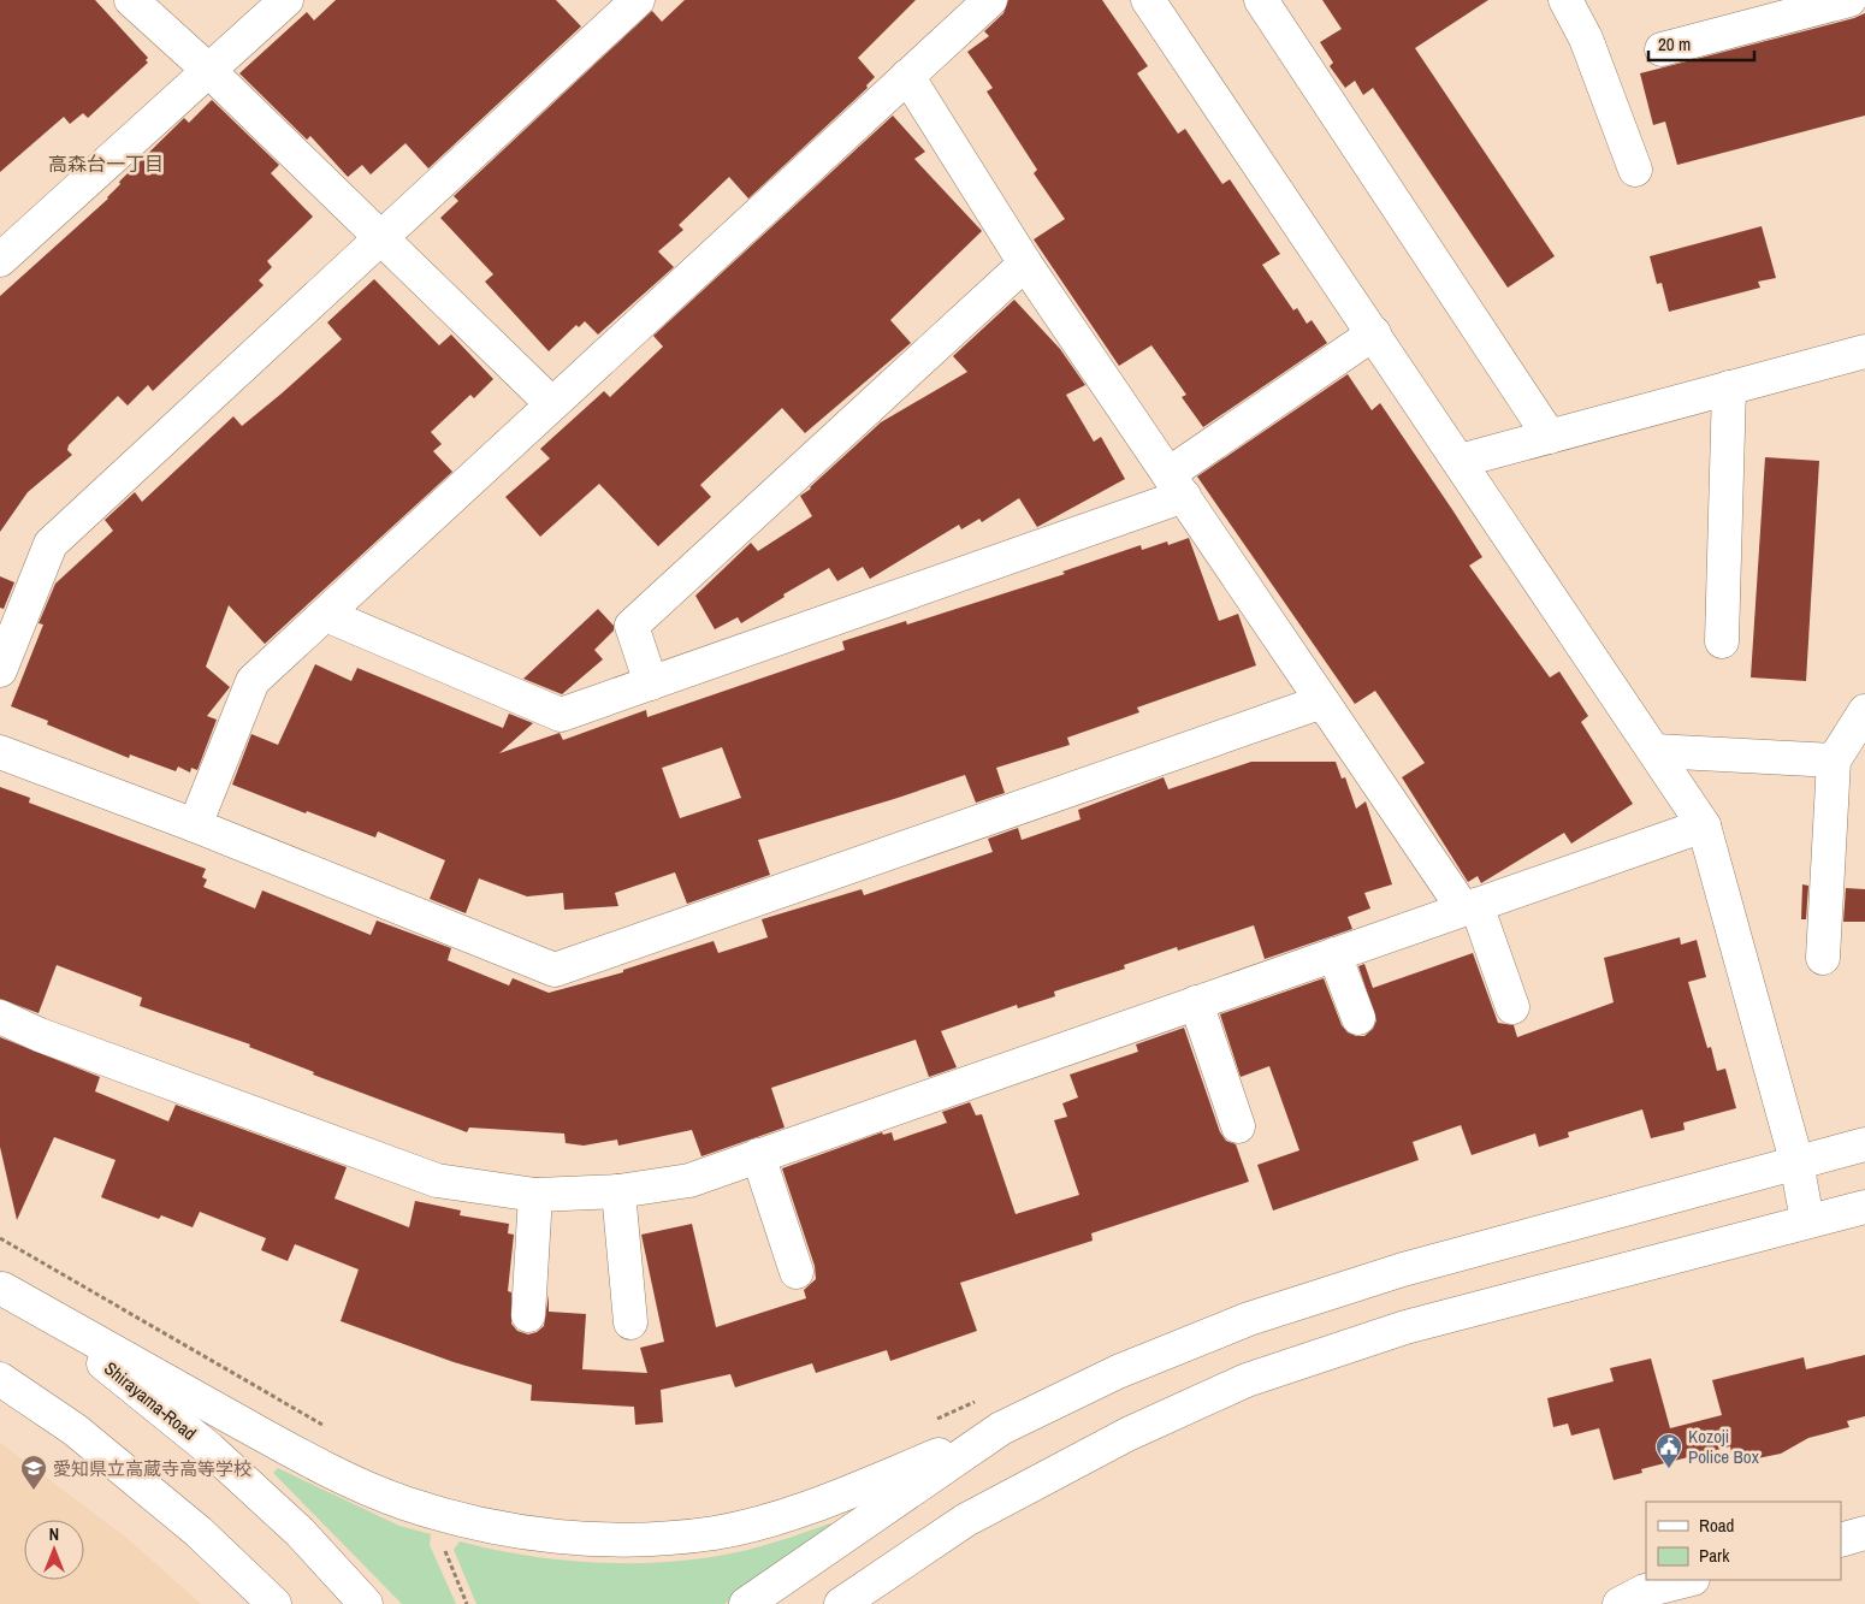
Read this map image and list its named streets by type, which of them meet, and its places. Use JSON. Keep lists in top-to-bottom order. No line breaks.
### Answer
{"streets":{"street":["Shirayama-Road"]},"districts":["高森台一丁目"],"places":{"public building":["Kozoji Police Box"],"school or university":["愛知県立高蔵寺高等学校"]},"legend":["Road","Park"],"scale_bar":"20 m","north":"top"}
